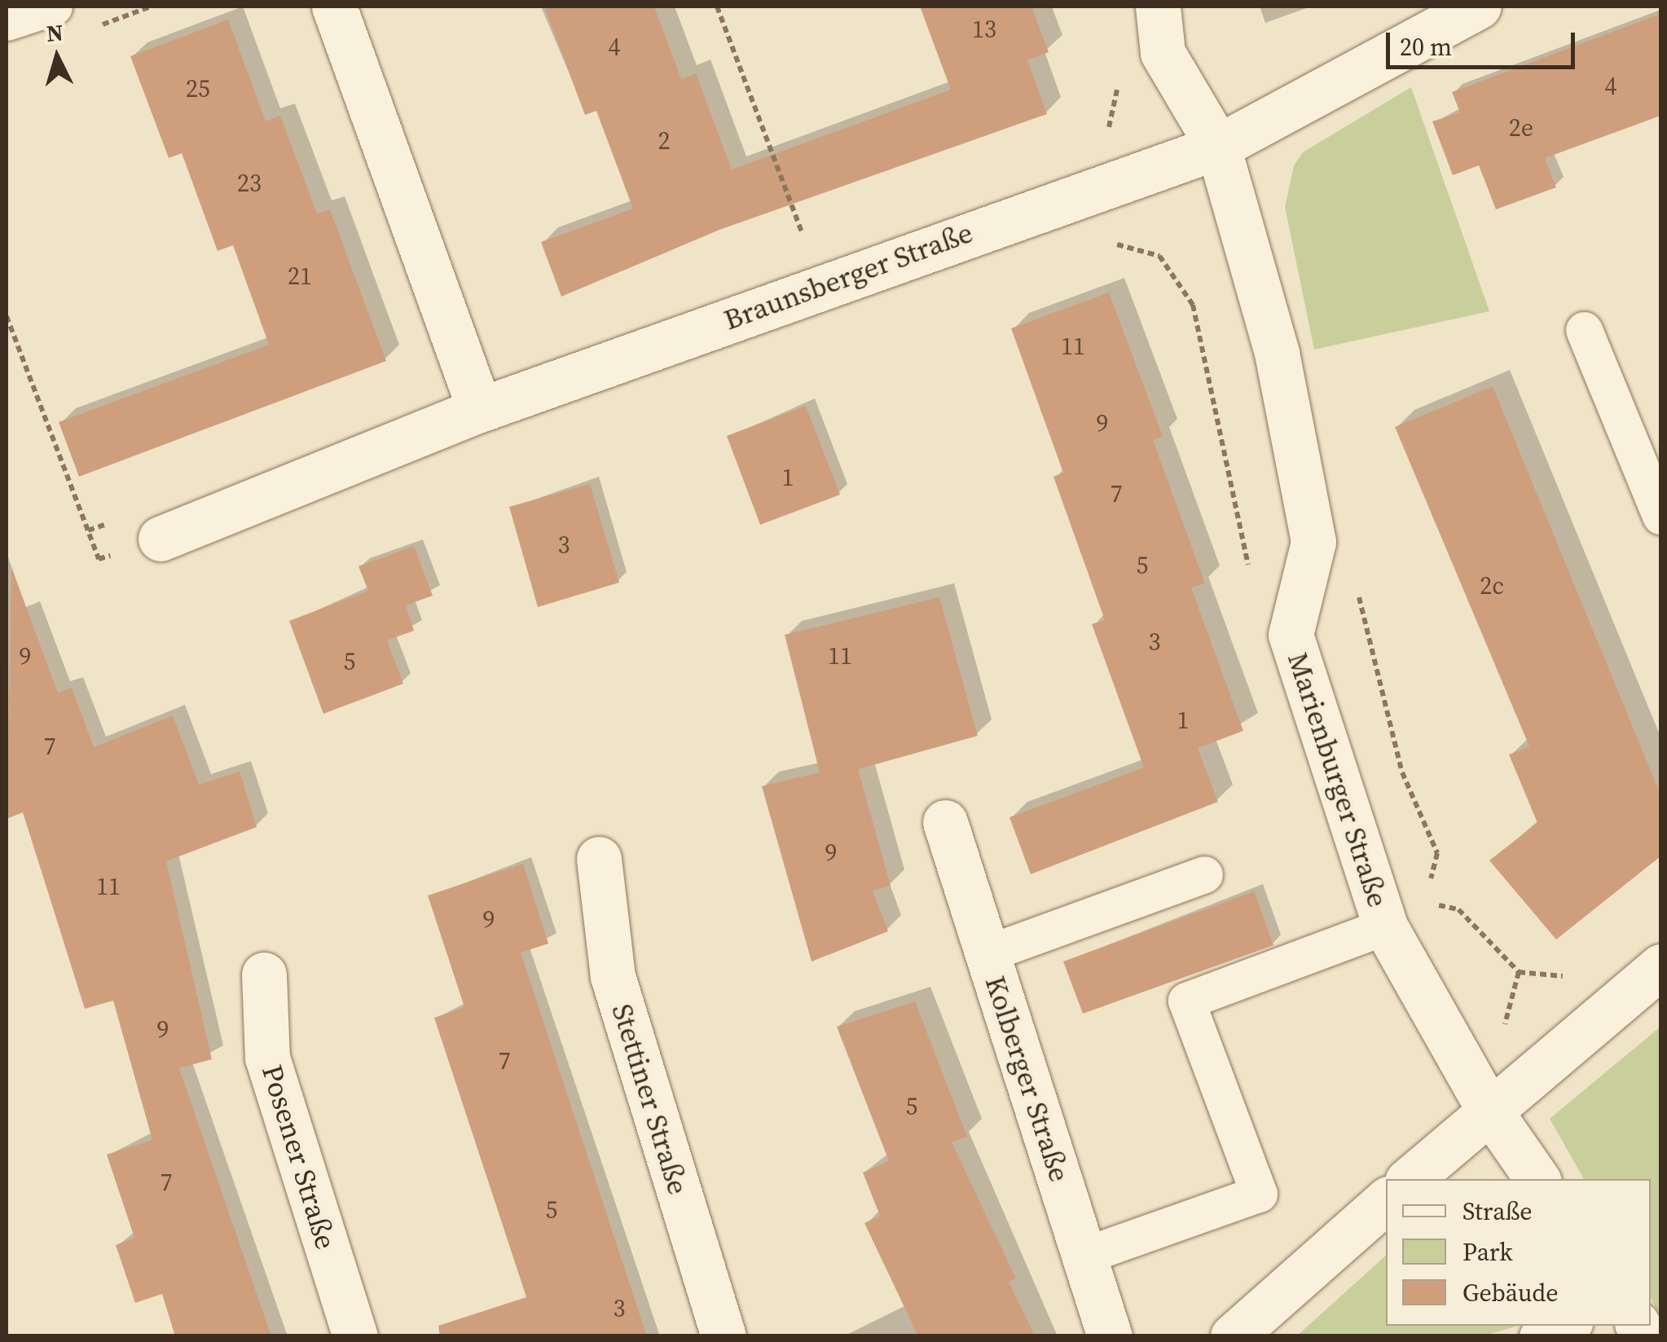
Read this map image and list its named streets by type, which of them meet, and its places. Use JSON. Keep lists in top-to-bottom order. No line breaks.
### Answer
{"streets":{"street":["Braunsberger Straße","Marienburger Straße","Kolberger Straße","Stettiner Straße","Posener Straße"]},"crossings":[["Braunsberger Straße","Marienburger Straße"]],"house_numbers":["13","4","4","25","2e","2","23","21","11","9","1","7","3","5","2c","3","11","9","5","1","7","9","11","9","9","7","5","7","5","3"],"legend":["Straße","Park","Gebäude"],"scale_bar":"20 m","north":"top"}
